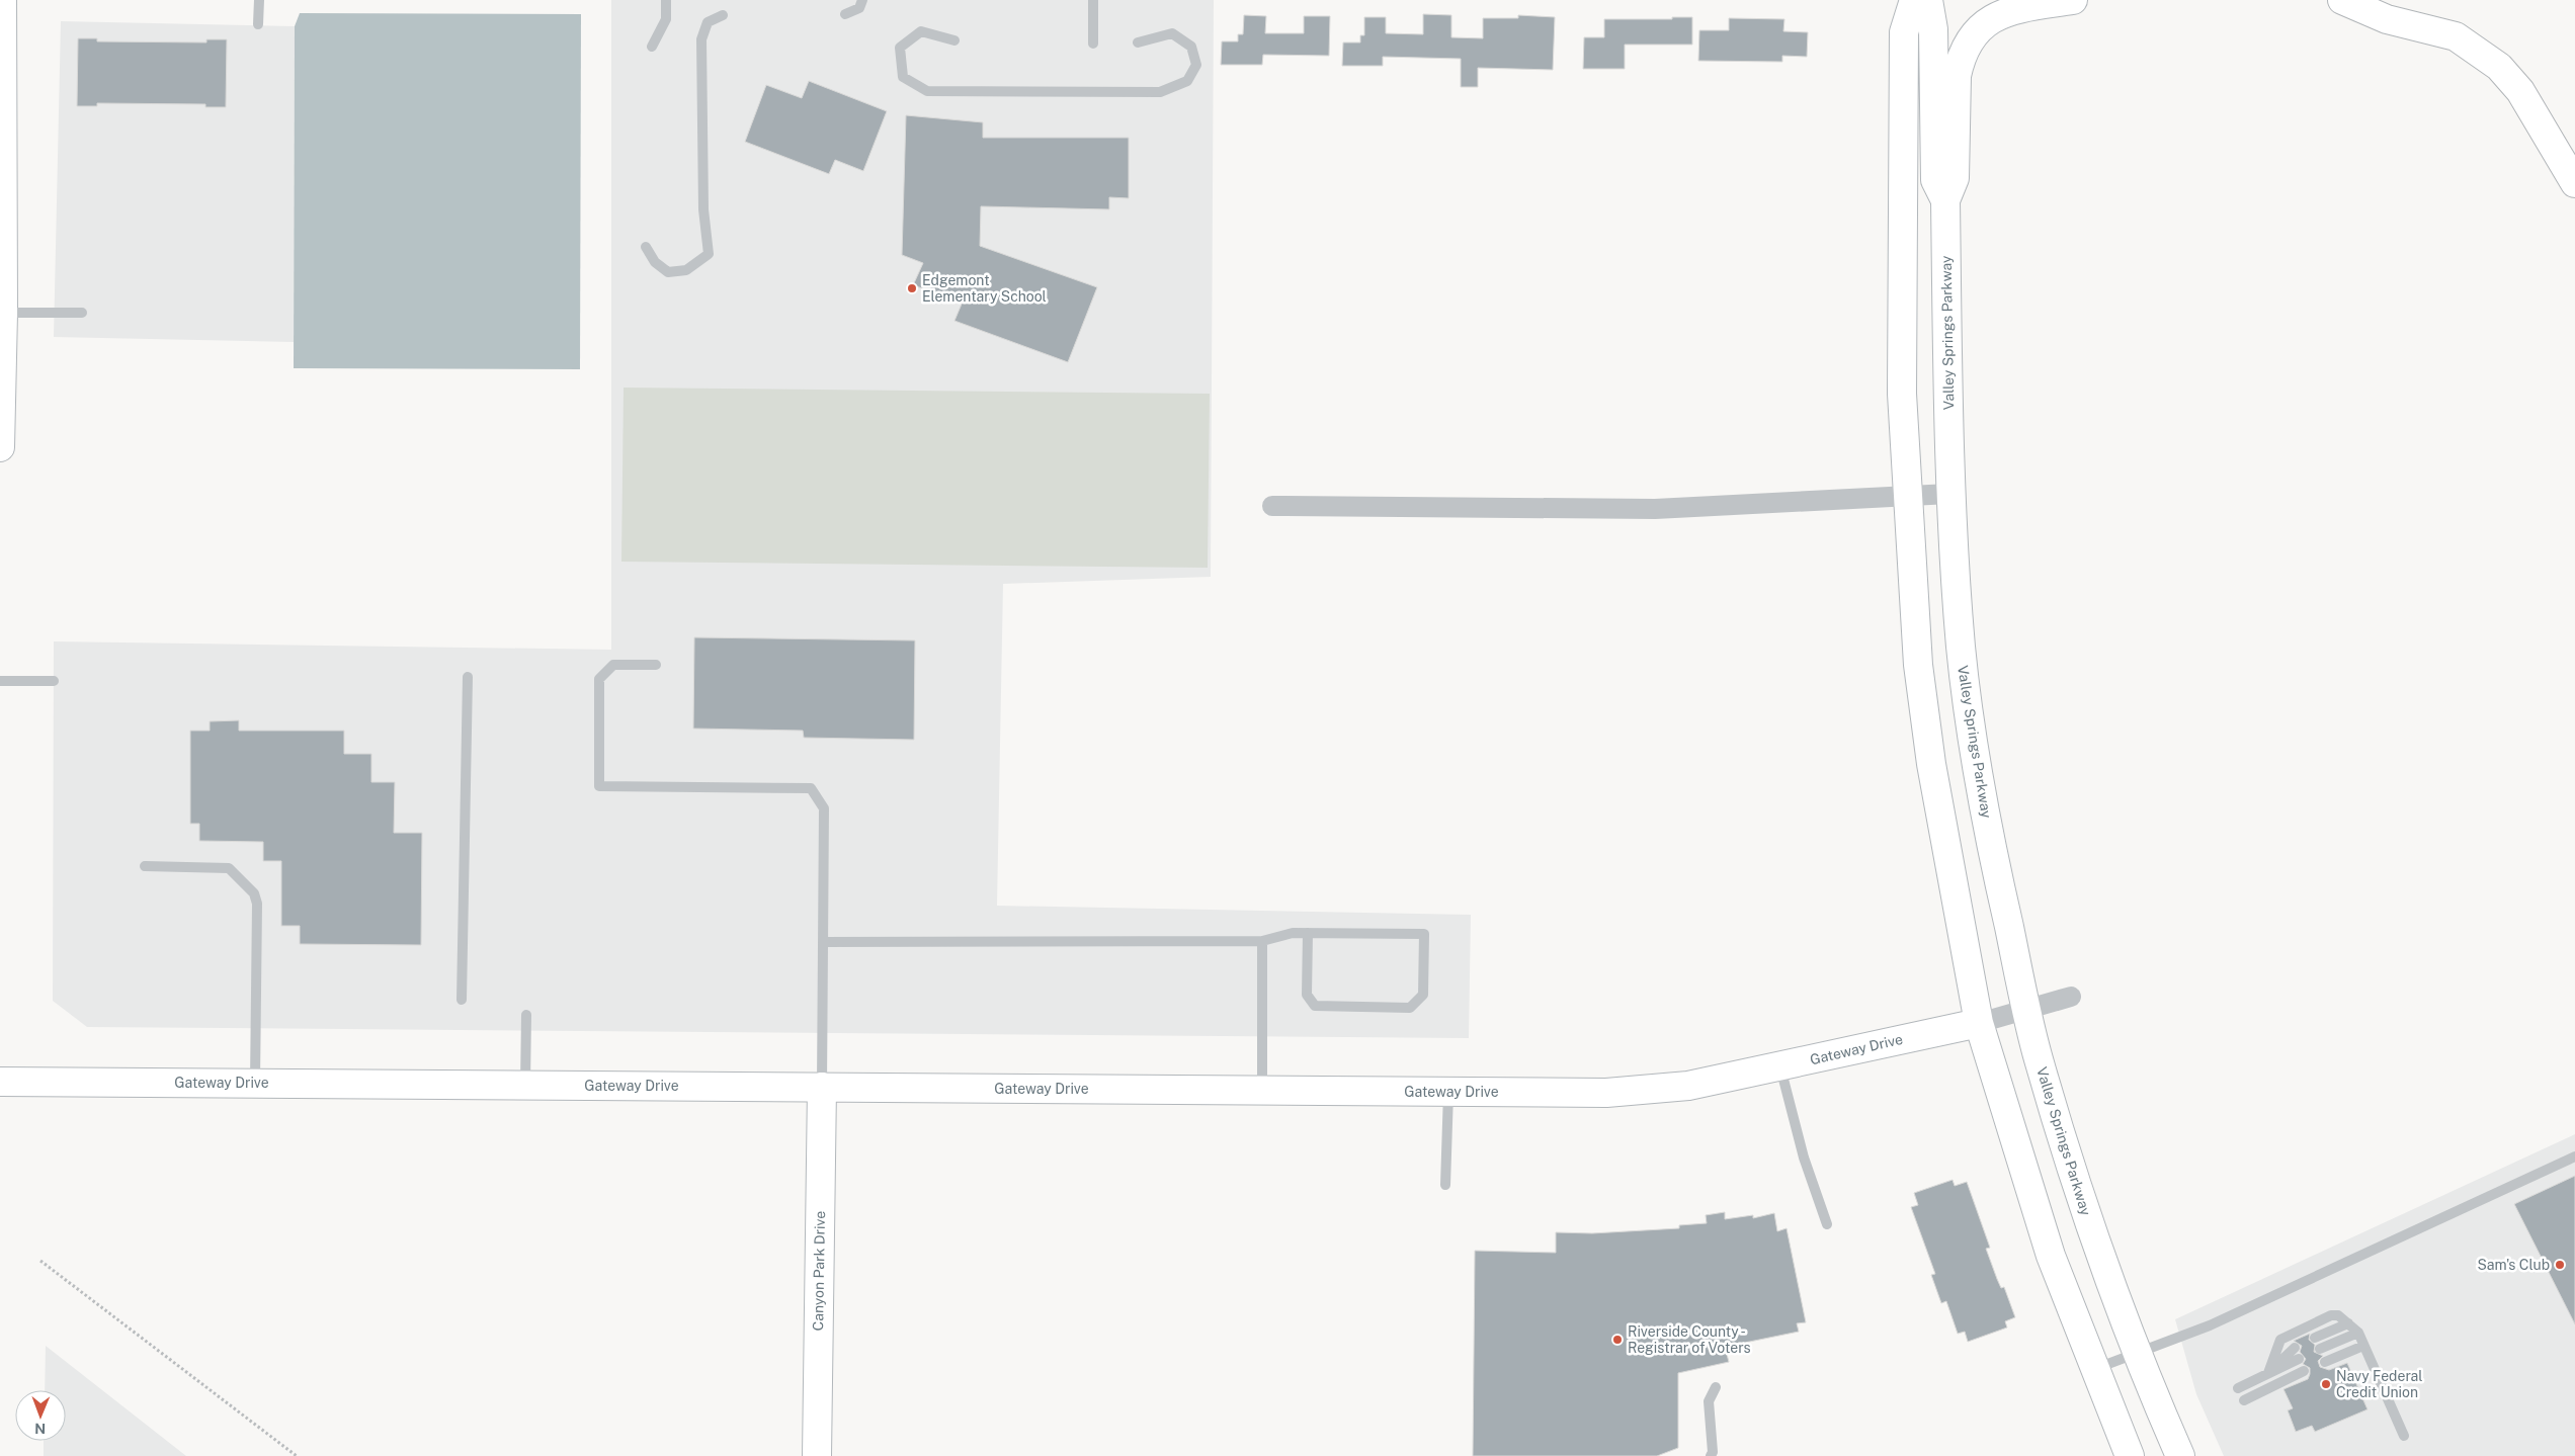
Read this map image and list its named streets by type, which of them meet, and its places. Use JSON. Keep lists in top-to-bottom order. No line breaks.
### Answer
{"streets":{"main road":["Valley Springs Parkway","Gateway Drive","Canyon Park Drive"]},"crossings":[["Valley Springs Parkway","Gateway Drive"],["Gateway Drive","Canyon Park Drive"]],"places":["Edgemont Elementary School","Sam's Club","Riverside County - Registrar of Voters","Navy Federal Credit Union"],"north":"bottom"}
